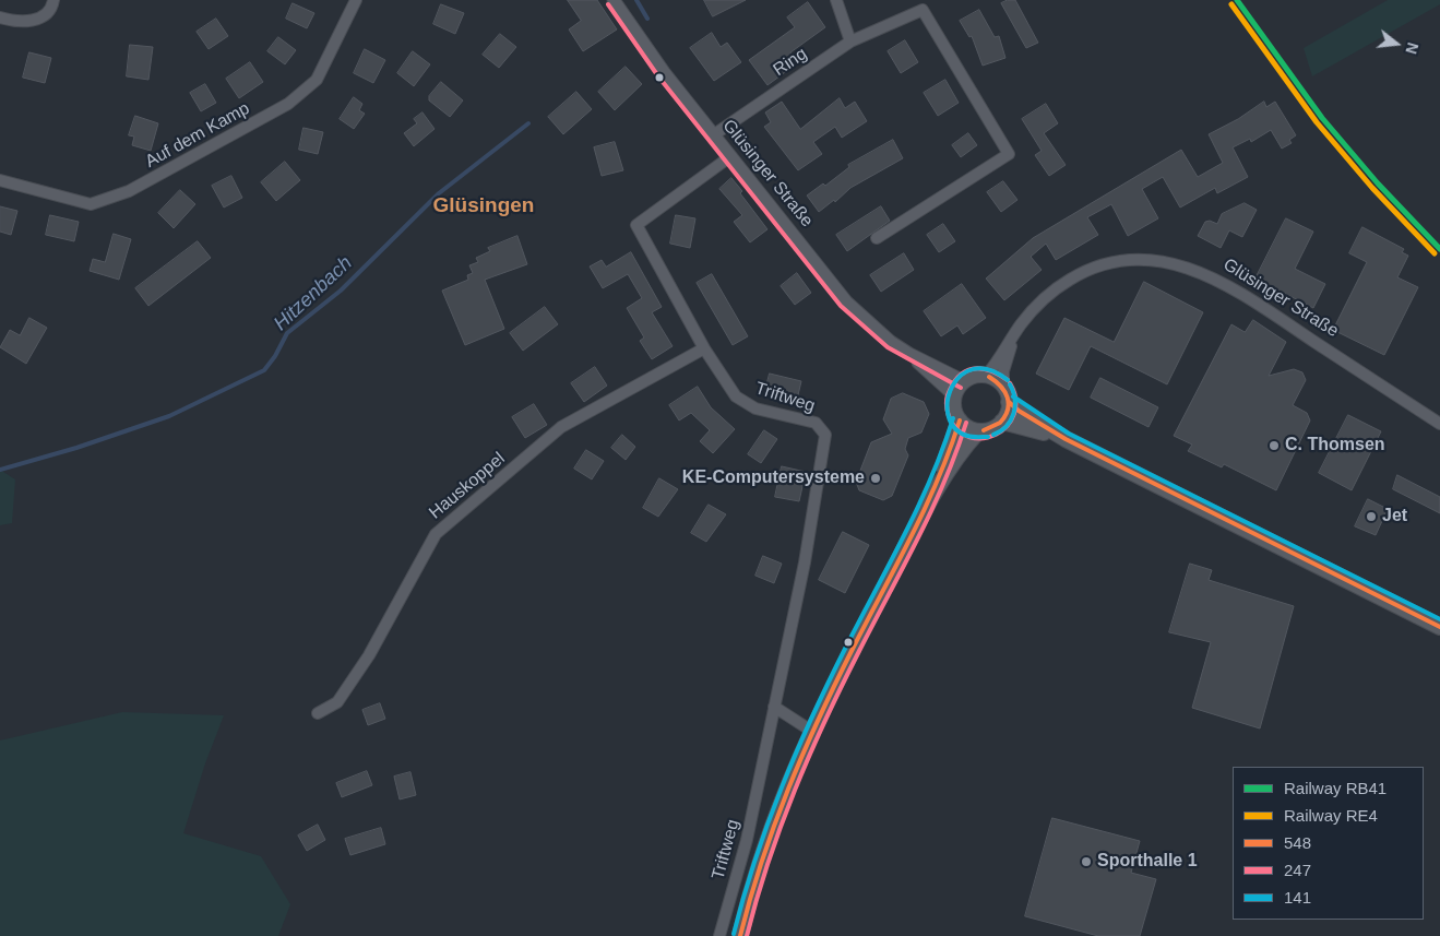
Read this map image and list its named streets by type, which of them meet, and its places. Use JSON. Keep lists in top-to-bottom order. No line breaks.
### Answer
{"streets":{"main road":["Glüsinger Straße"],"street":["Ring","Auf dem Kamp","Triftweg","Hauskoppel"]},"crossings":[["Ring","Glüsinger Straße"],["Glüsinger Straße","Triftweg"],["Triftweg","Hauskoppel"]],"districts":["Glüsingen"],"water":["Hitzenbach"],"places":["C. Thomsen","KE-Computersysteme","Jet","Sporthalle 1"],"lines":["rail line RB41","rail line RE4","transit line 247","transit line 141","transit line 548"],"legend":["Railway RB41","Railway RE4","548","247","141"],"north":"right"}
